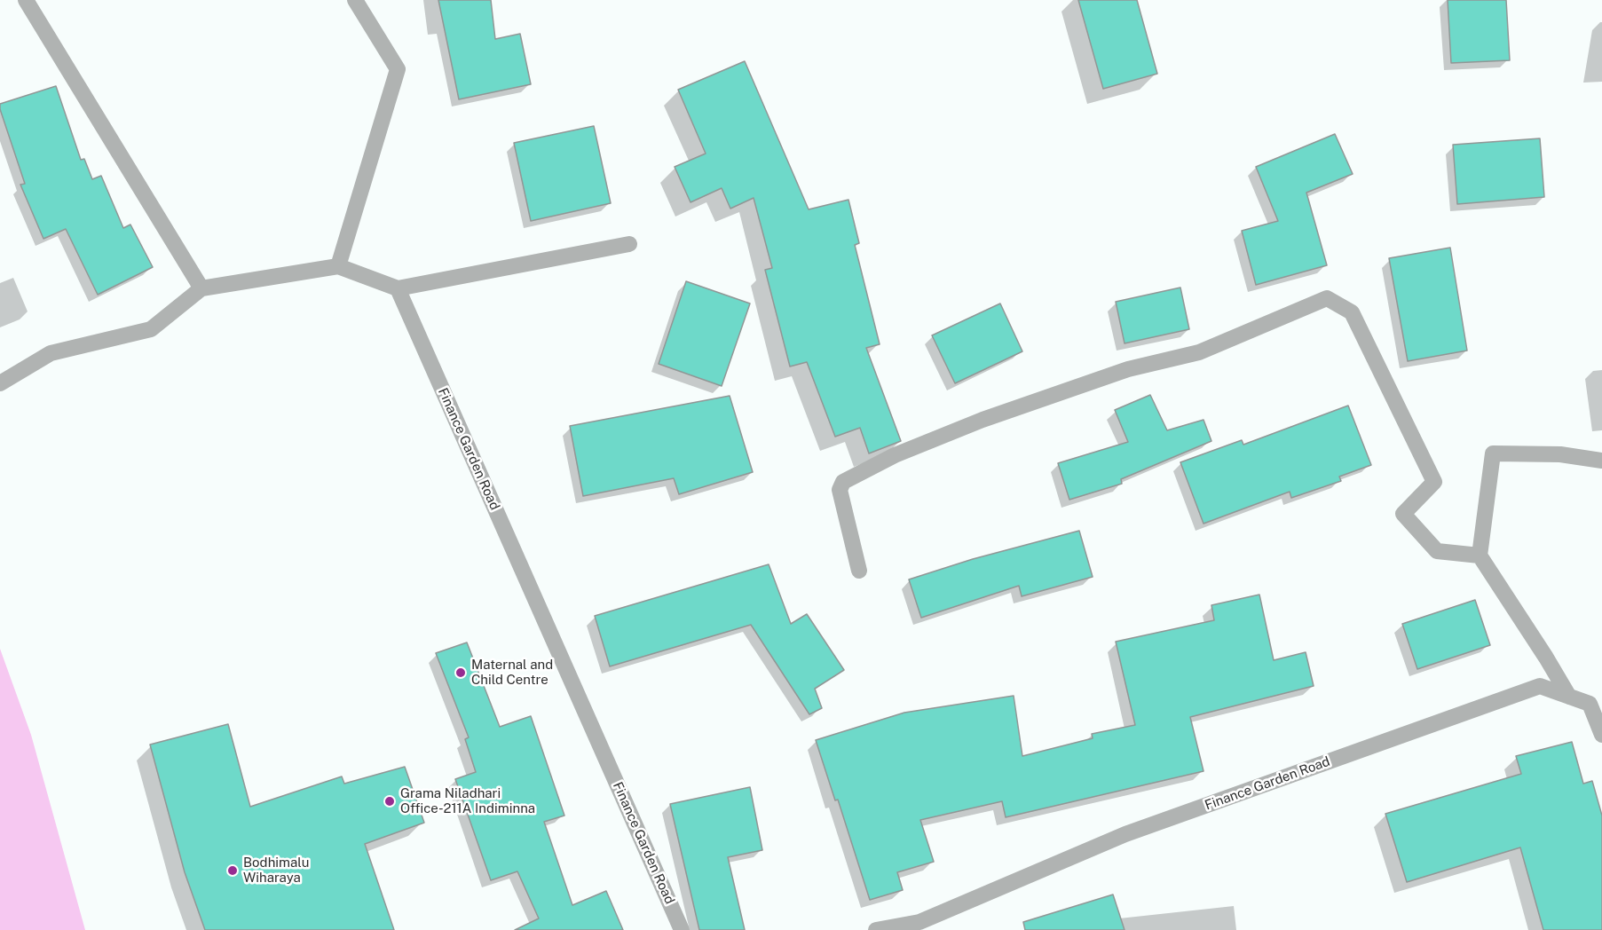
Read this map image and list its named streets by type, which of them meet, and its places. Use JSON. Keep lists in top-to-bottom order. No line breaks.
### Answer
{"streets":{"street":["Finance Garden Road"]},"places":["Maternal and Child Centre","Grama Niladhari Office-211A Indiminna","Bodhimalu Wiharaya"]}
